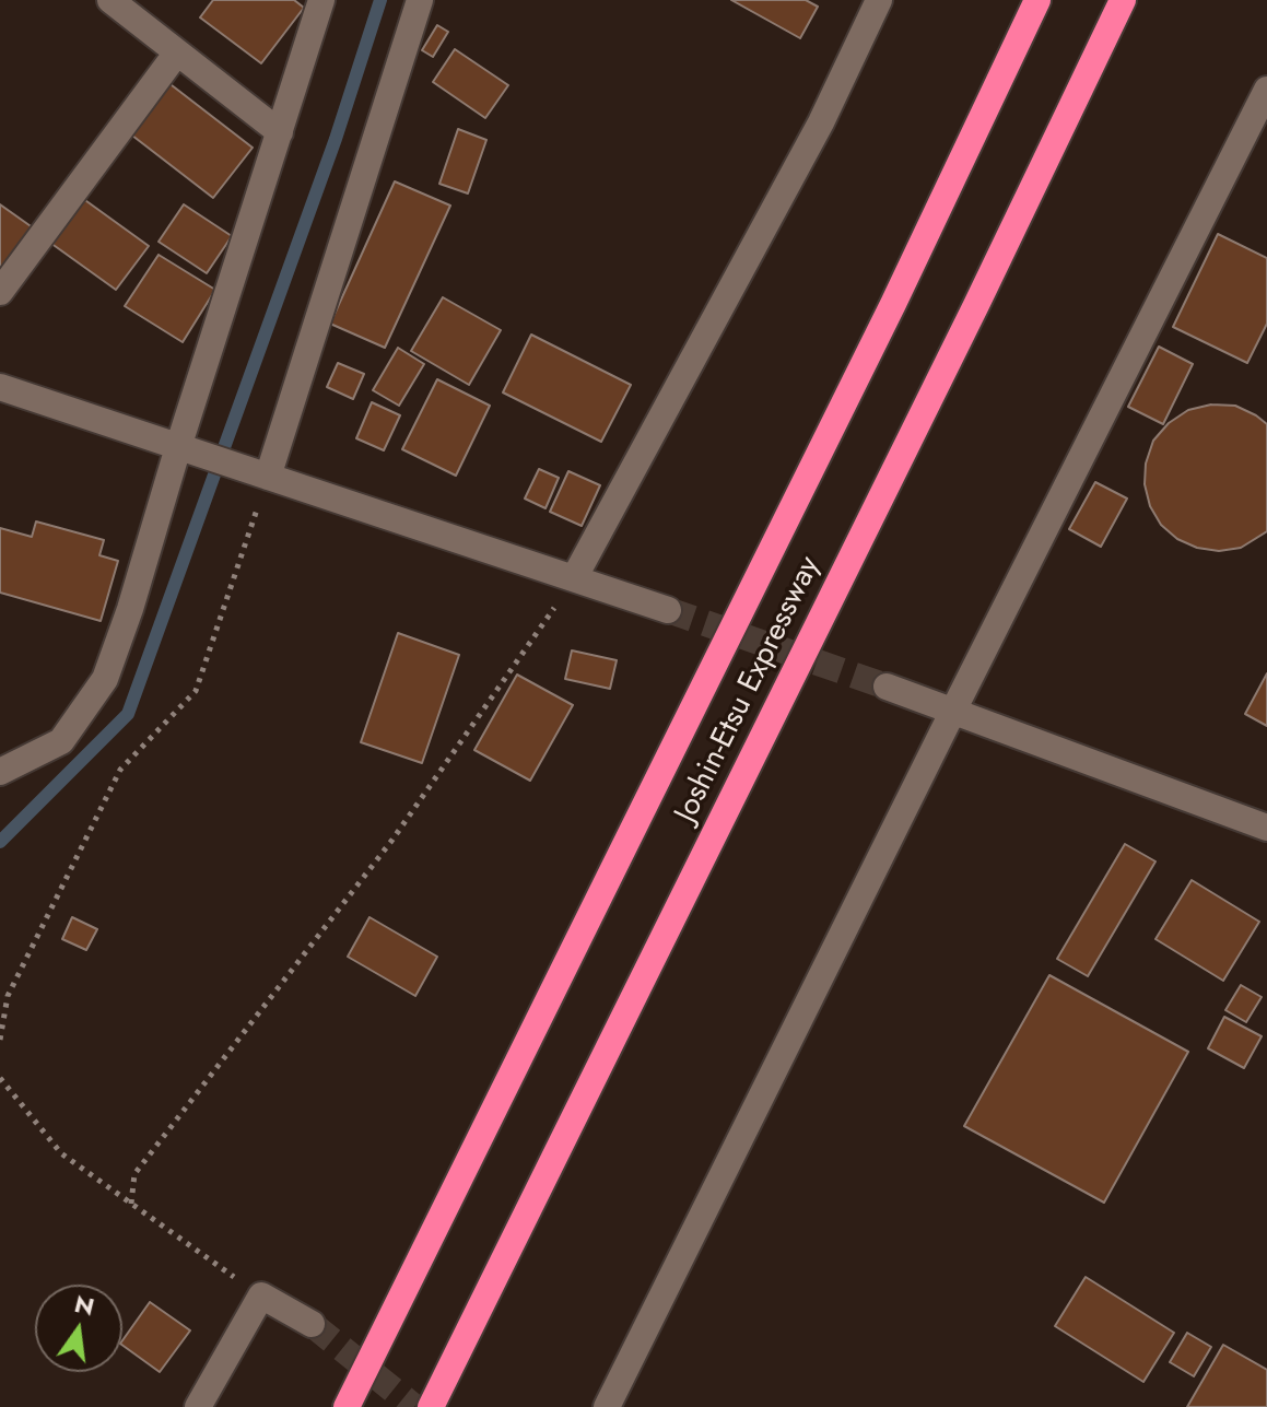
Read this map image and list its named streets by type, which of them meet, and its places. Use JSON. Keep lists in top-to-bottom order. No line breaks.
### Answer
{"streets":{"highway":["Joshin-Etsu Expressway"]},"north":"top"}
